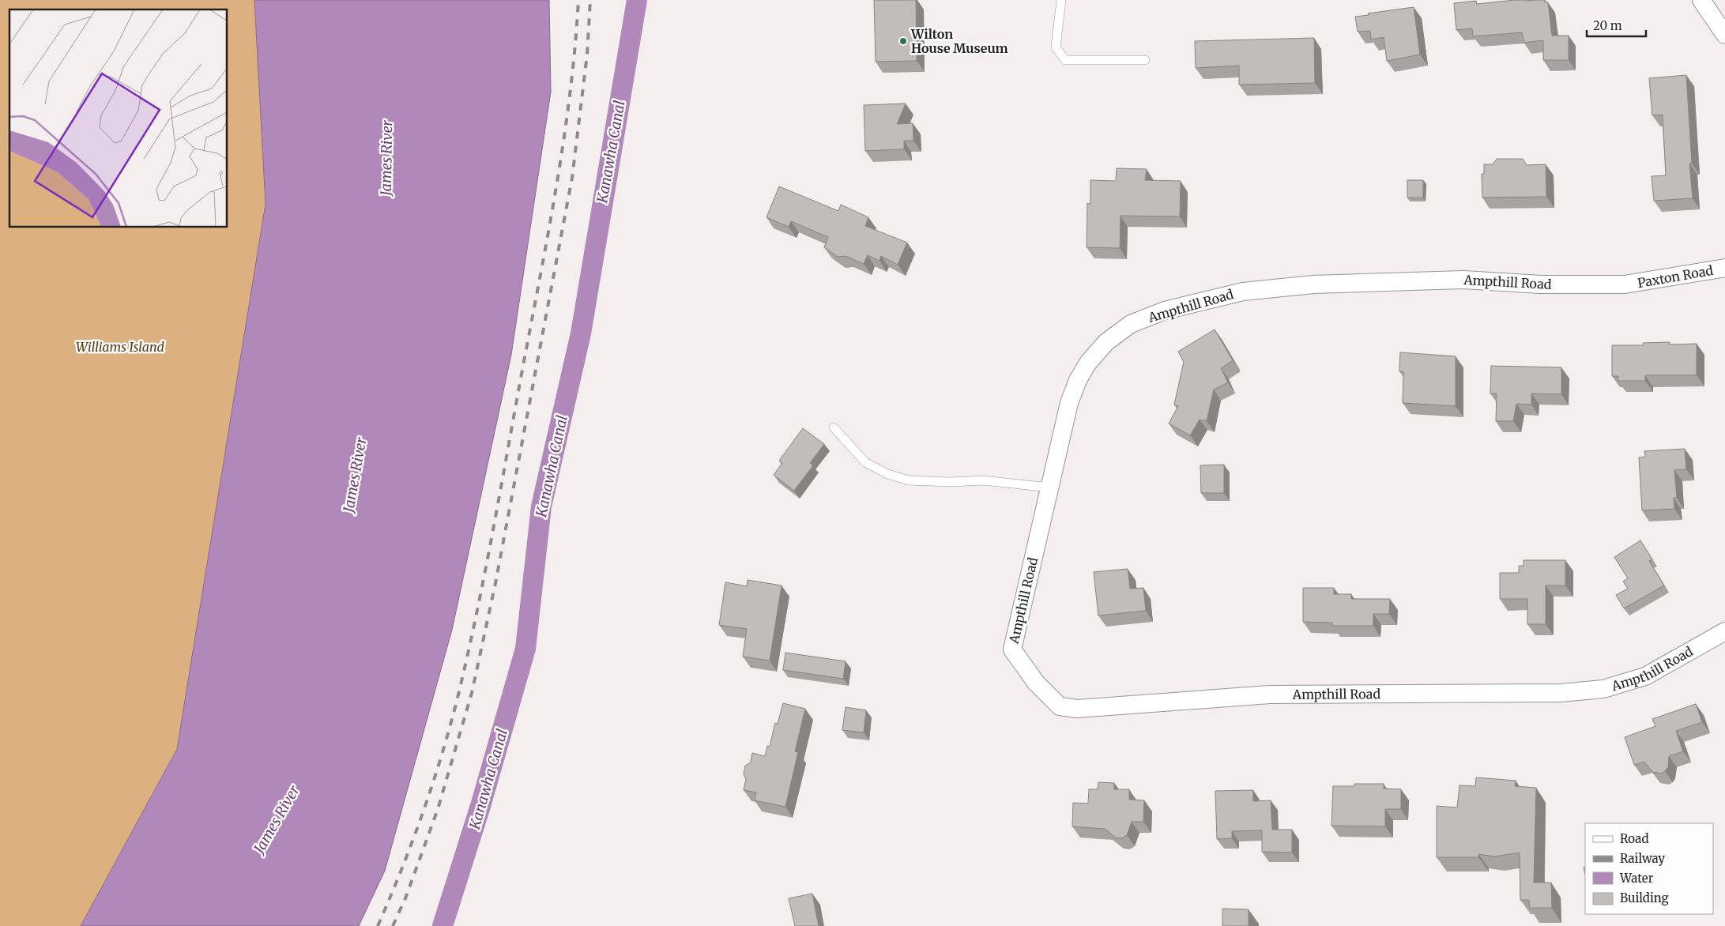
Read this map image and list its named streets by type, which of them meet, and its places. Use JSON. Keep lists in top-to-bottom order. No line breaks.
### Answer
{"streets":{"street":["Paxton Road","Ampthill Road"]},"crossings":[["Paxton Road","Ampthill Road"]],"water":["Kanawha Canal","James River"],"parks":["Williams Island"],"places":["Wilton House Museum"],"legend":["Road","Railway","Water","Building"],"scale_bar":"20 m"}
